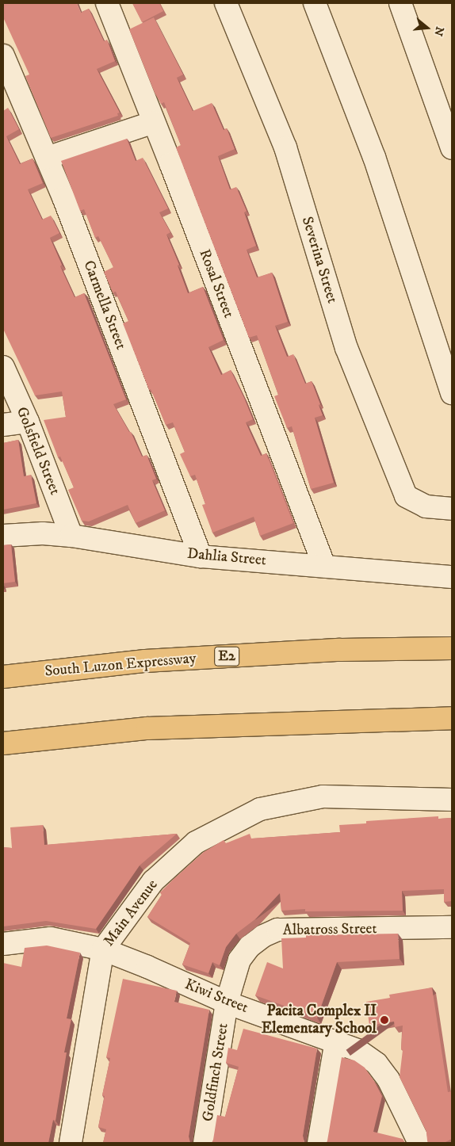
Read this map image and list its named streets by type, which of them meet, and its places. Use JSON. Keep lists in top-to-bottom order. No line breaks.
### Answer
{"streets":{"highway":["E2","South Luzon Expressway"],"street":["Severina Street","Rosal Street","Carmella Street","Golsfield Street","Dahlia Street","Main Avenue","Albatross Street","Kiwi Street","Goldfinch Street"]},"crossings":[["Rosal Street","Dahlia Street"],["Carmella Street","Dahlia Street"],["Golsfield Street","Dahlia Street"],["Main Avenue","Kiwi Street"],["Albatross Street","Kiwi Street"],["Albatross Street","Goldfinch Street"],["Kiwi Street","Goldfinch Street"]],"places":["Pacita Complex II Elementary School"],"north":"right"}
